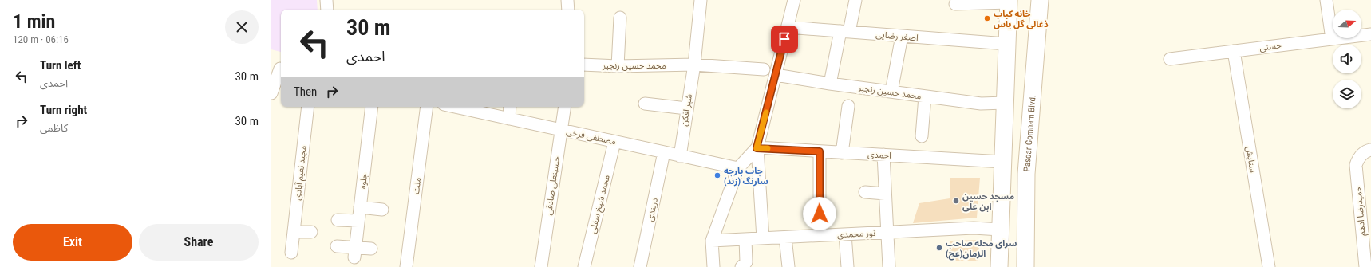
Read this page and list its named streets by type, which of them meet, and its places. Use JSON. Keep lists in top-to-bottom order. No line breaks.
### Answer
{"streets":{"main road":["Pasdar Gomnam Blvd."],"street":["اصغر رضایی","حسنی","محمد حسین رنجبر","شیر افکن","مصطفی فرخی","احمدی","ستایش","مجید نعیم آبادی","جلوه","ملت","حسینعلی صادقی","محمد شیخ سفلی","دربندی","حمیدرضا ادهم","نور محمدی"]},"crossings":[["حسنی","ستایش"],["محمد حسین رنجبر","شیر افکن"],["شیر افکن","مصطفی فرخی"],["مصطفی فرخی","حسینعلی صادقی"],["مصطفی فرخی","محمد شیخ سفلی"],["مصطفی فرخی","دربندی"]],"places":["خانه کباب ذغالی گل یاس","چاپ پارچه سارنگ (زند)","مسجد حسین ابن علی","سرای محله صاحب الزمان(عج)"],"north":"right","page":{"heading":["1 min","120 m · 06:16"],"turn":["30 m","احمدی"],"list":[{"name":"Turn left","note":"احمدی","value":"30 m"},{"name":"Turn right","note":"کاظمی","value":"30 m"}],"then":"Then","buttons":["Exit","Share"]}}
